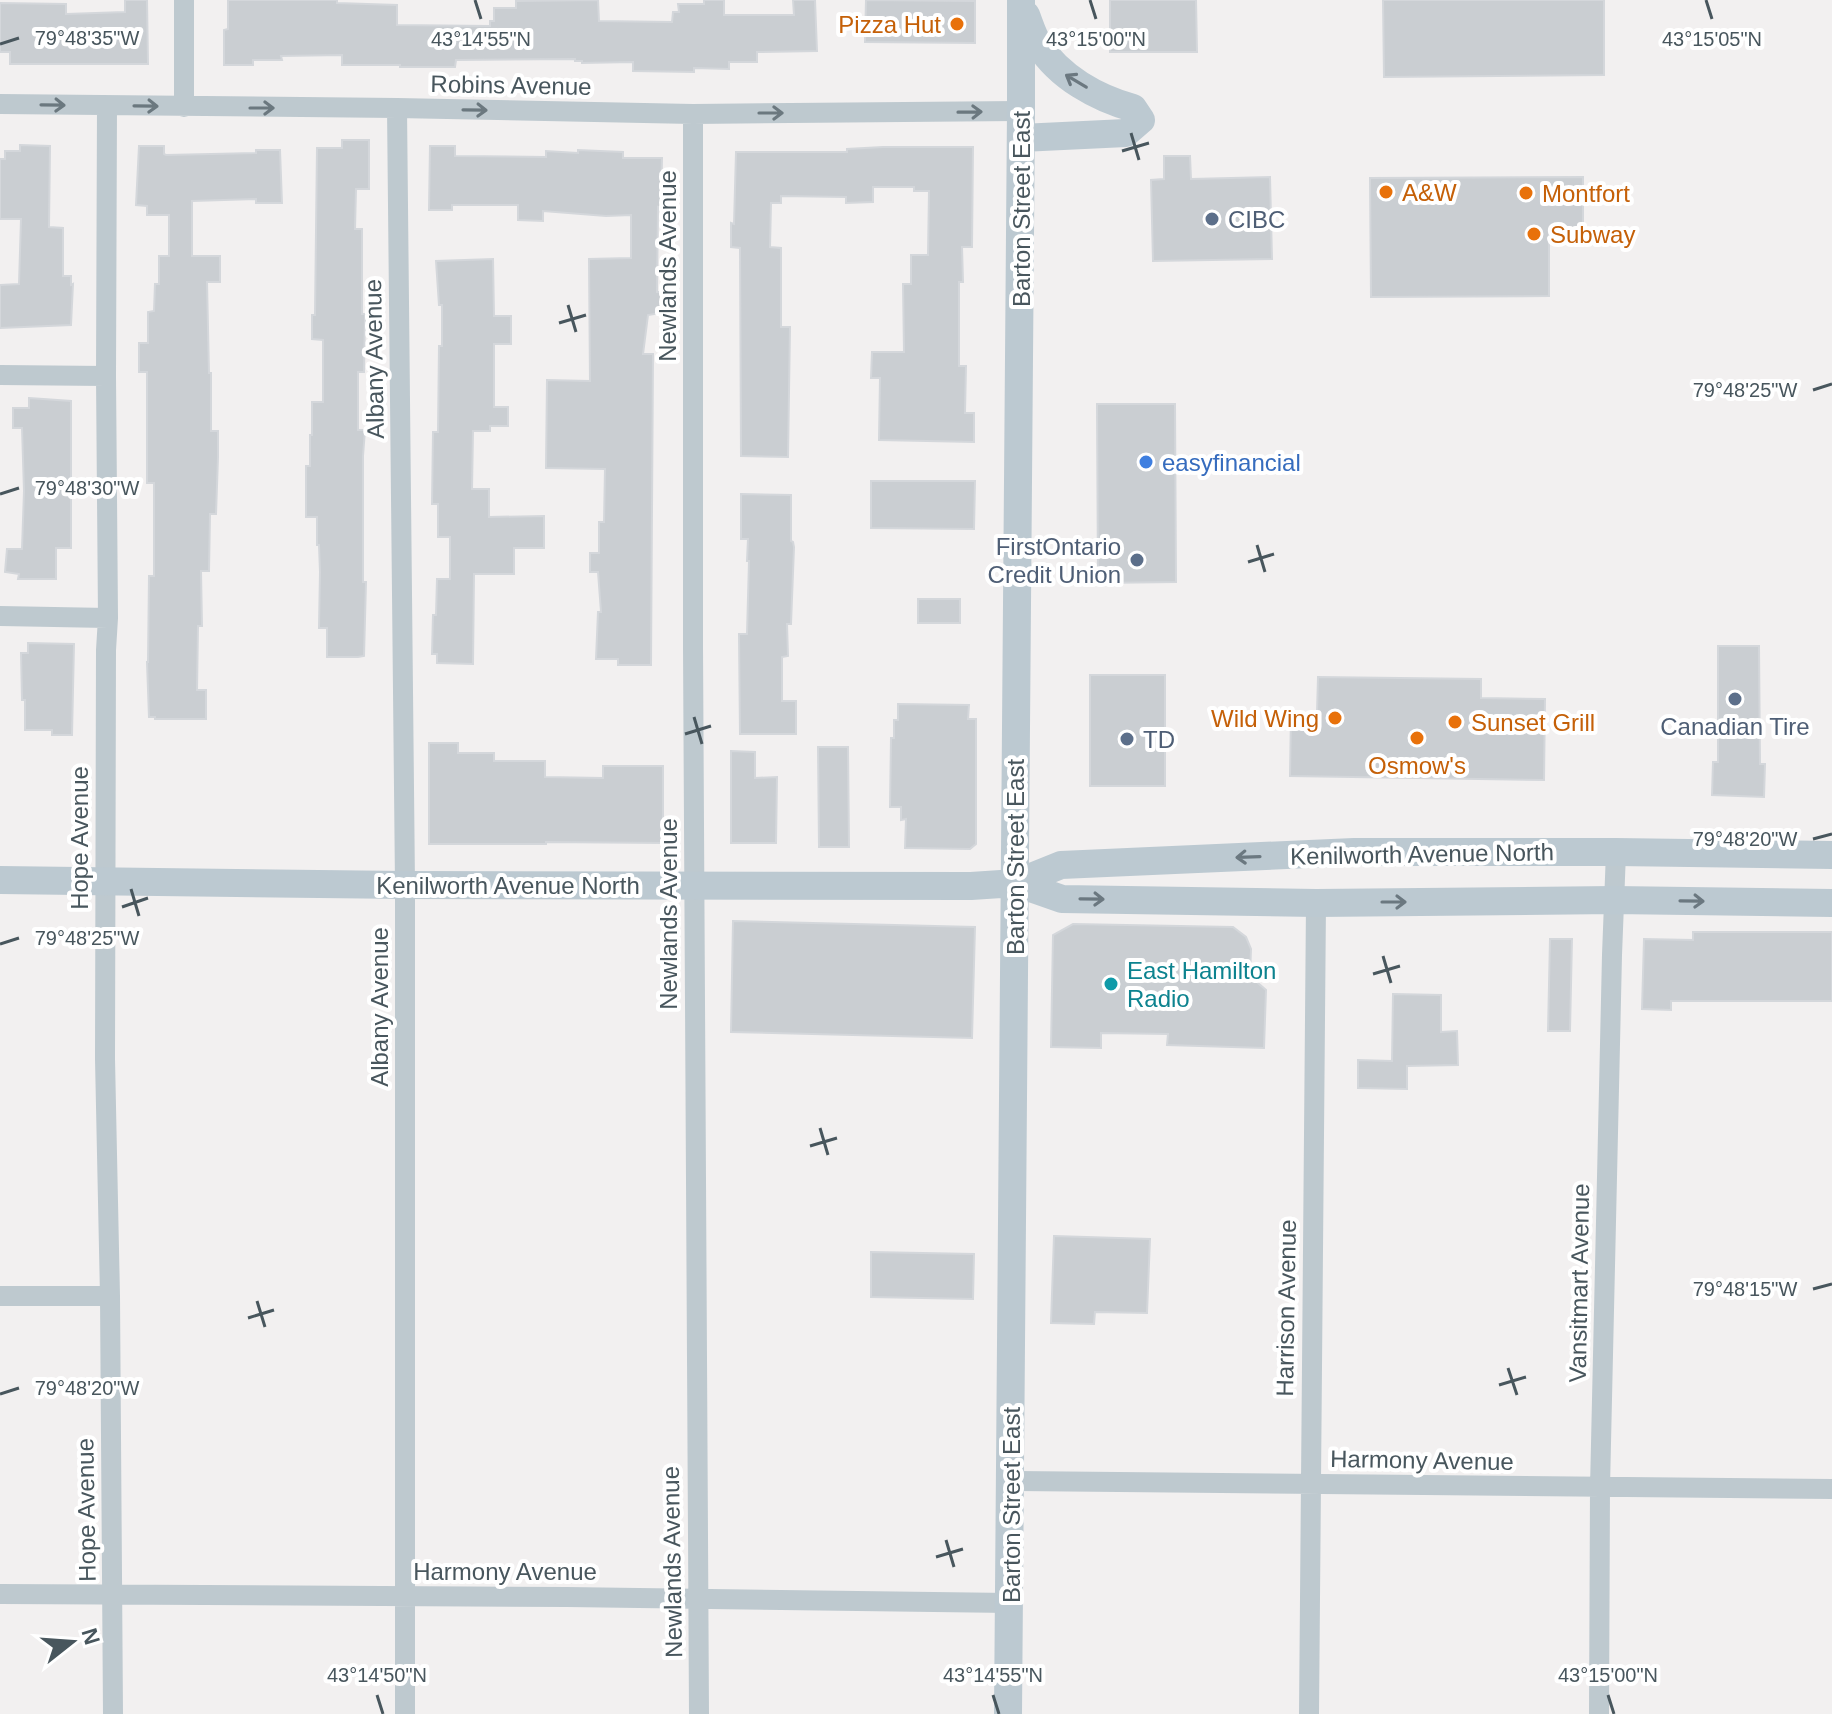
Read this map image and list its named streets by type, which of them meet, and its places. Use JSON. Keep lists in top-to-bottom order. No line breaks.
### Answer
{"streets":{"main road":["Barton Street East","Kenilworth Avenue North"],"street":["Robins Avenue","Newlands Avenue","Albany Avenue","Hope Avenue","Vansitmart Avenue","Harrison Avenue","Harmony Avenue"]},"crossings":[["Robins Avenue","Barton Street East"],["Robins Avenue","Newlands Avenue"],["Robins Avenue","Albany Avenue"],["Robins Avenue","Hope Avenue"],["Barton Street East","Kenilworth Avenue North"],["Barton Street East","Harmony Avenue"],["Newlands Avenue","Kenilworth Avenue North"],["Newlands Avenue","Harmony Avenue"],["Albany Avenue","Kenilworth Avenue North"],["Albany Avenue","Harmony Avenue"],["Hope Avenue","Kenilworth Avenue North"],["Hope Avenue","Harmony Avenue"],["Kenilworth Avenue North","Vansitmart Avenue"],["Kenilworth Avenue North","Harrison Avenue"],["Vansitmart Avenue","Harmony Avenue"],["Harrison Avenue","Harmony Avenue"]],"one_way":["Robins Avenue"],"places":["Pizza Hut","A&W","Montfort","CIBC","Subway","easyfinancial","FirstOntario Credit Union","Canadian Tire","Wild Wing","Sunset Grill","Osmow's","TD","East Hamilton Radio"],"north":"right","coordinates":["79°48'35\"W","43°14'55\"N","43°15'00\"N","43°15'05\"N","79°48'25\"W","79°48'30\"W","79°48'20\"W","79°48'15\"W","43°14'50\"N"]}
